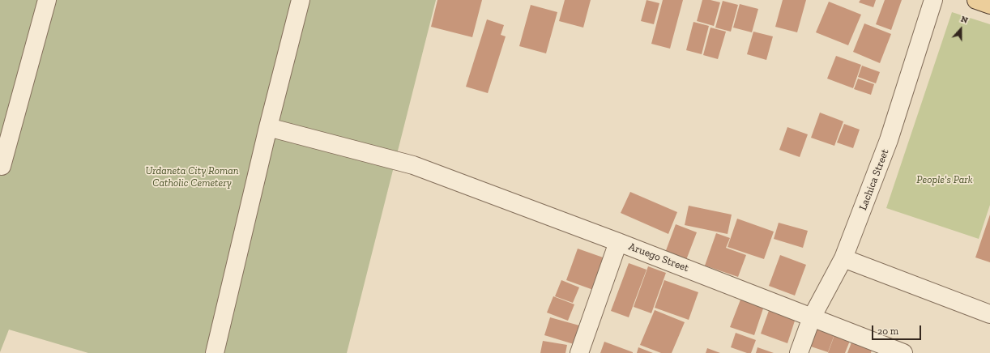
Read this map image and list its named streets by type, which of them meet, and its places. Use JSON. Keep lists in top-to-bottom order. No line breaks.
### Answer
{"streets":{"street":["Lachica Street","Aruego Street"]},"crossings":[["Lachica Street","Aruego Street"]],"parks":["Urdaneta City Roman Catholic Cemetery","People's Park"],"scale_bar":"20 m","north":"top"}
